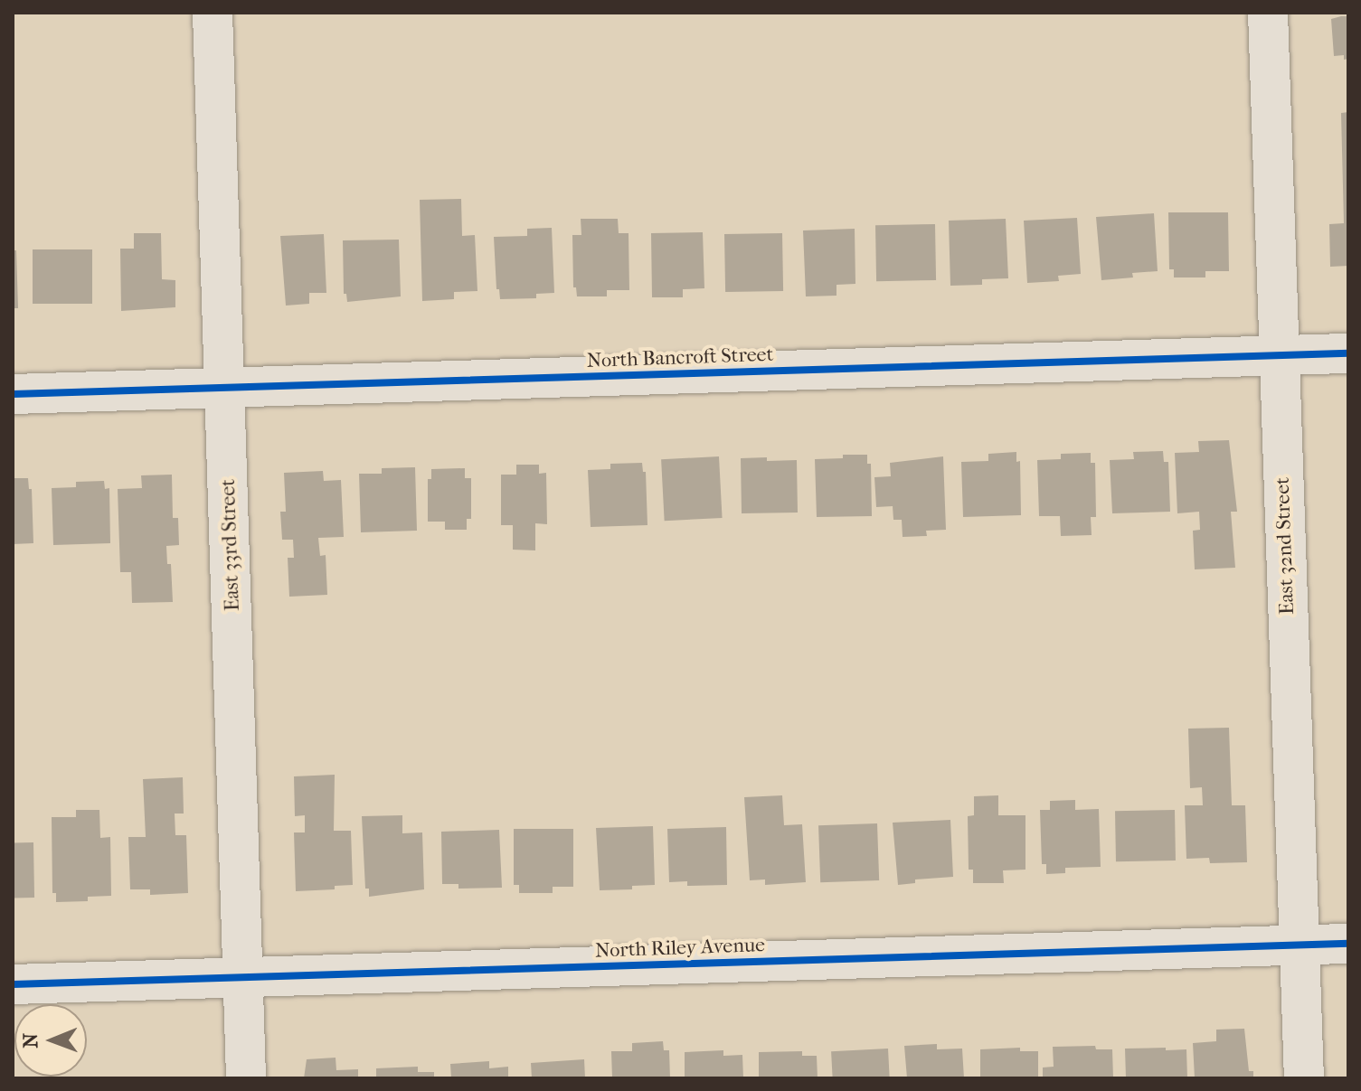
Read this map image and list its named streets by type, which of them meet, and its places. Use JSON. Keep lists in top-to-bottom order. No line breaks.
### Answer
{"streets":{"street":["North Bancroft Street","East 33rd Street","East 32nd Street","North Riley Avenue"]},"crossings":[["North Bancroft Street","East 33rd Street"],["North Bancroft Street","East 32nd Street"],["East 33rd Street","North Riley Avenue"],["East 32nd Street","North Riley Avenue"]],"north":"left"}
